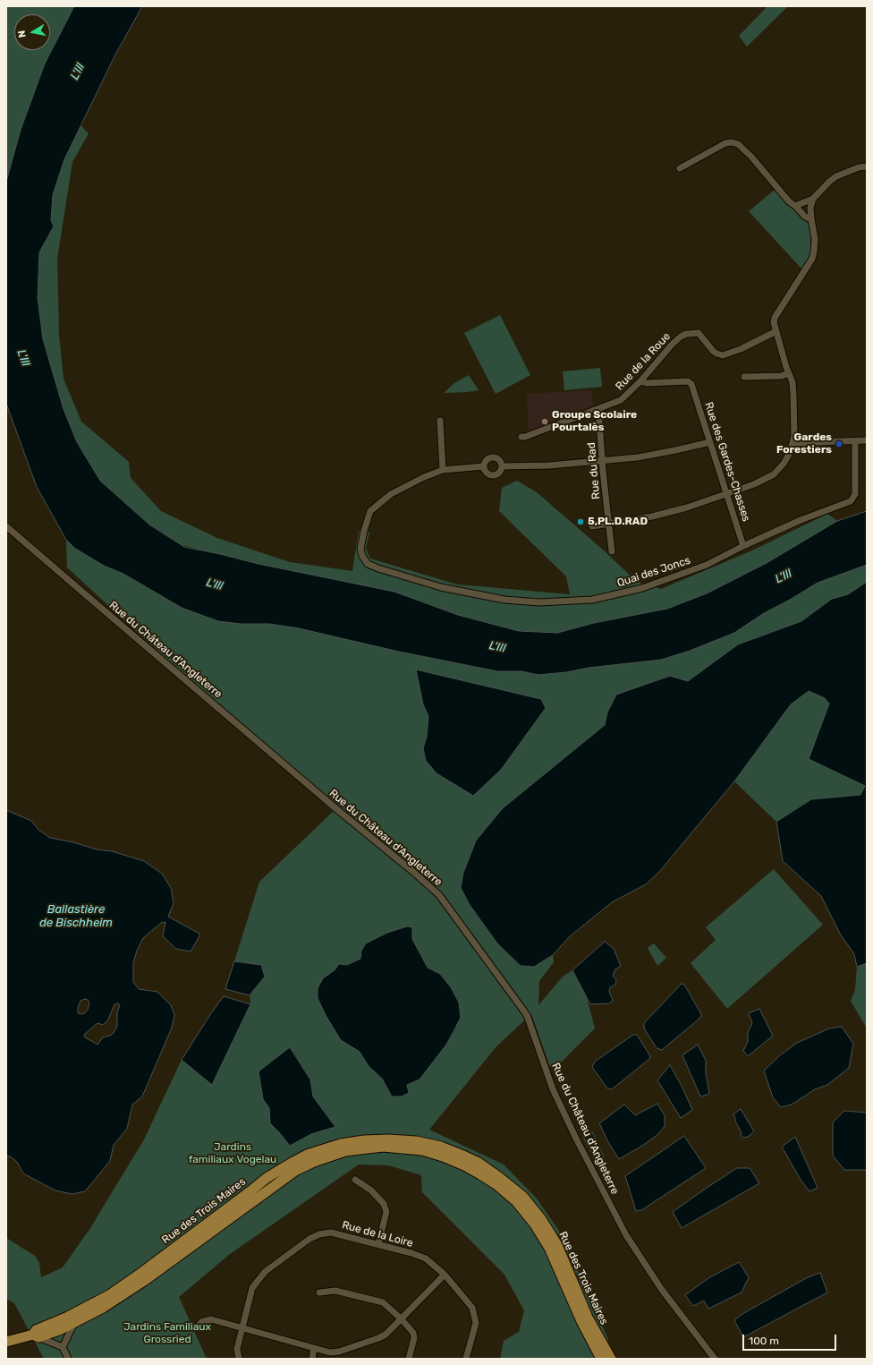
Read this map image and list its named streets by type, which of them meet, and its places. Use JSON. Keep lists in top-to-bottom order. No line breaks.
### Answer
{"streets":{"main road":["Rue des Trois Maires"],"street":["Rue de la Roue","Rue des Gardes-Chasses","Rue du Rad","Quai des Joncs","Rue du Château d'Angleterre","Rue de la Loire"]},"crossings":[["Rue de la Roue","Rue des Gardes-Chasses"],["Rue de la Roue","Rue du Rad"],["Rue des Gardes-Chasses","Quai des Joncs"]],"water":["L'Ill","Ballastière de Bischheim"],"parks":["Jardins familiaux Vogelau","Jardins Familiaux Grossried"],"places":["Groupe Scolaire Pourtalès","Gardes Forestiers","5,PL.D.RAD"],"scale_bar":"100 m","north":"left"}
